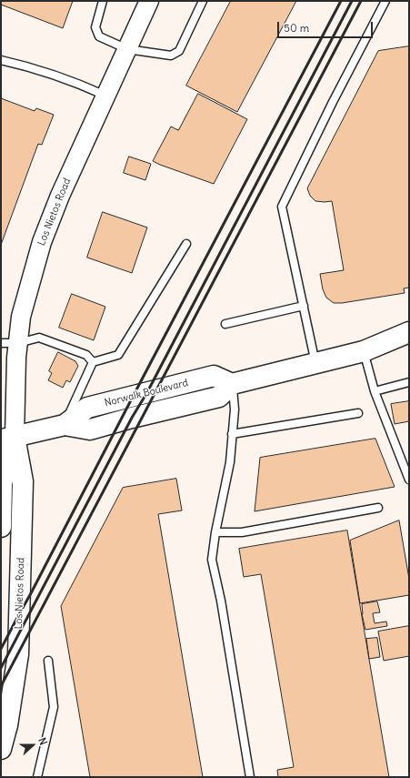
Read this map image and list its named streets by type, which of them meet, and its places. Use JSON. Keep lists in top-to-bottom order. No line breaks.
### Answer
{"streets":{"main road":["Los Nietos Road","Norwalk Boulevard"]},"crossings":[["Los Nietos Road","Norwalk Boulevard"]],"scale_bar":"50 m","north":"right"}
